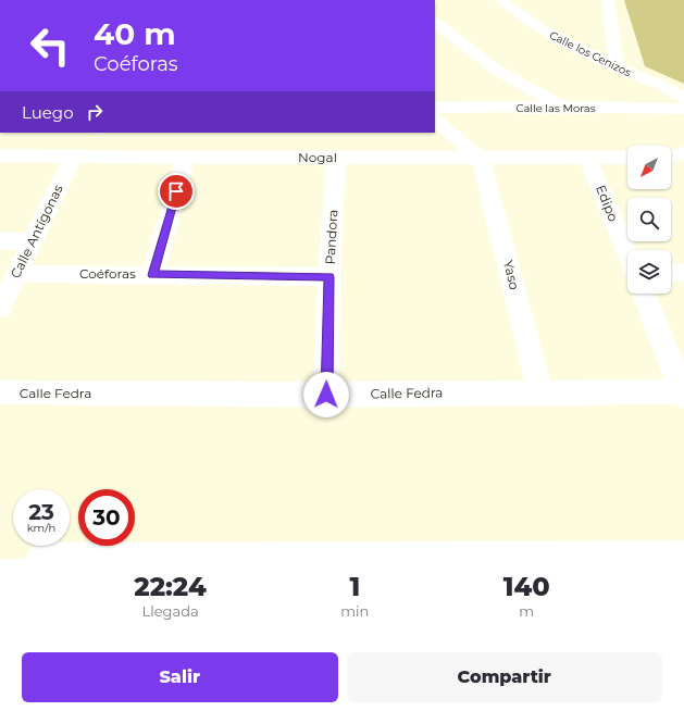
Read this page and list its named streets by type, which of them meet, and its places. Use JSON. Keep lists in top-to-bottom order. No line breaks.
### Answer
{"streets":{"street":["Calle los Cenizos","Calle las Moras","Nogal","Edipo","Calle Antígonas","Pandora","Coéforas","Yaso","Calle Fedra"]},"crossings":[["Calle los Cenizos","Calle las Moras"],["Nogal","Edipo"],["Nogal","Calle Antígonas"],["Nogal","Pandora"],["Nogal","Yaso"],["Calle Antígonas","Coéforas"],["Pandora","Coéforas"],["Pandora","Calle Fedra"],["Yaso","Calle Fedra"]],"north":"bottom left","page":{"turn":["40 m","Coéforas"],"then":"Luego","speed":"23 km/h","limit":"30","eta":["22:24","Llegada","1","min","140","m"],"buttons":["Salir","Compartir"]}}
